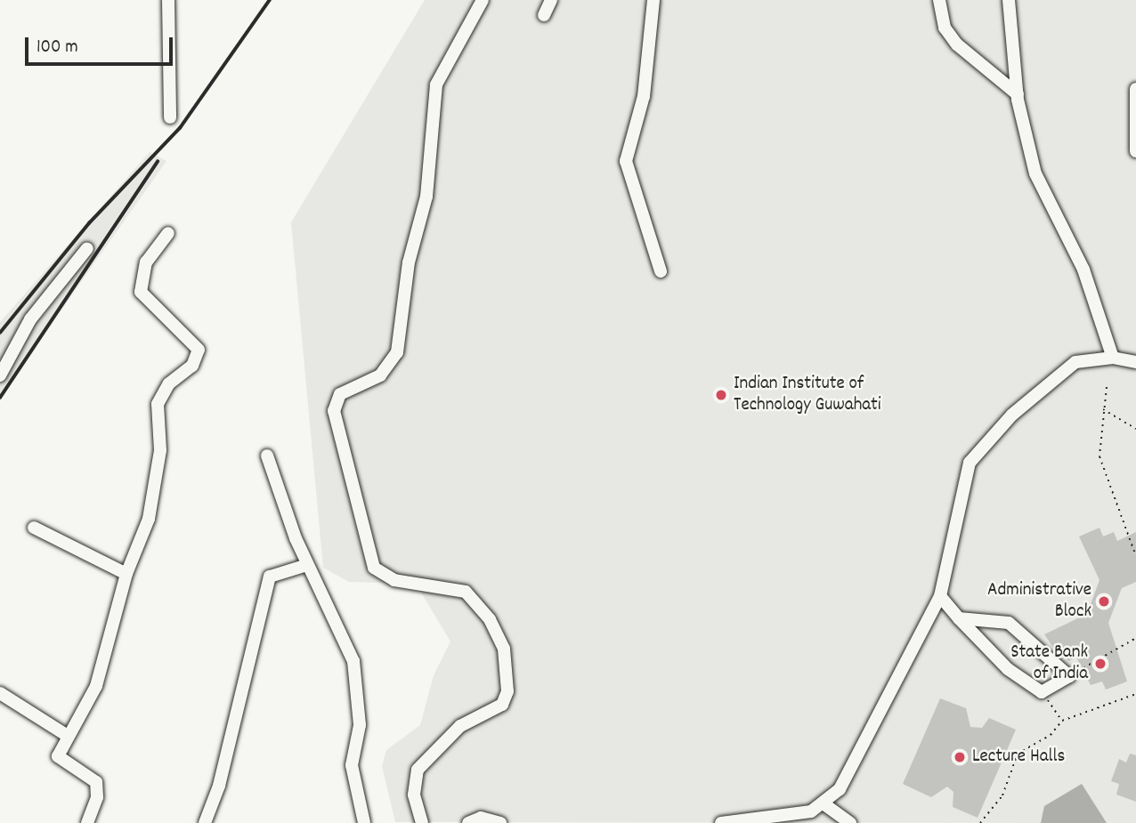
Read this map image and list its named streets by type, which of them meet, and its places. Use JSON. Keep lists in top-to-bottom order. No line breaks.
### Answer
{"places":["Indian Institute of Technology Guwahati","Administrative Block","State Bank of India","Lecture Halls"],"scale_bar":"100 m"}
